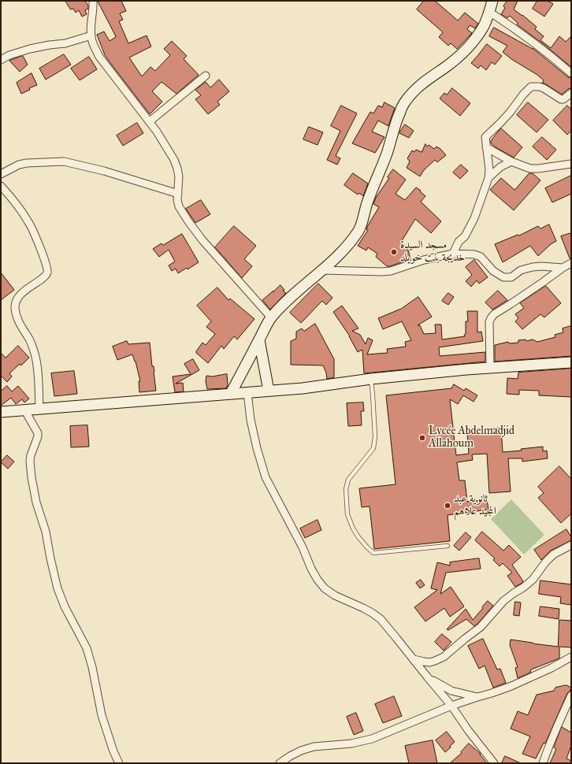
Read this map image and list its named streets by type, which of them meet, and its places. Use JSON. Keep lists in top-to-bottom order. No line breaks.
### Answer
{"places":["مسجد السيدة خديجة بنت خويلد","Lycée Abdelmadjid Allahoum","ثانوية عبد المجيد علاهم"]}
